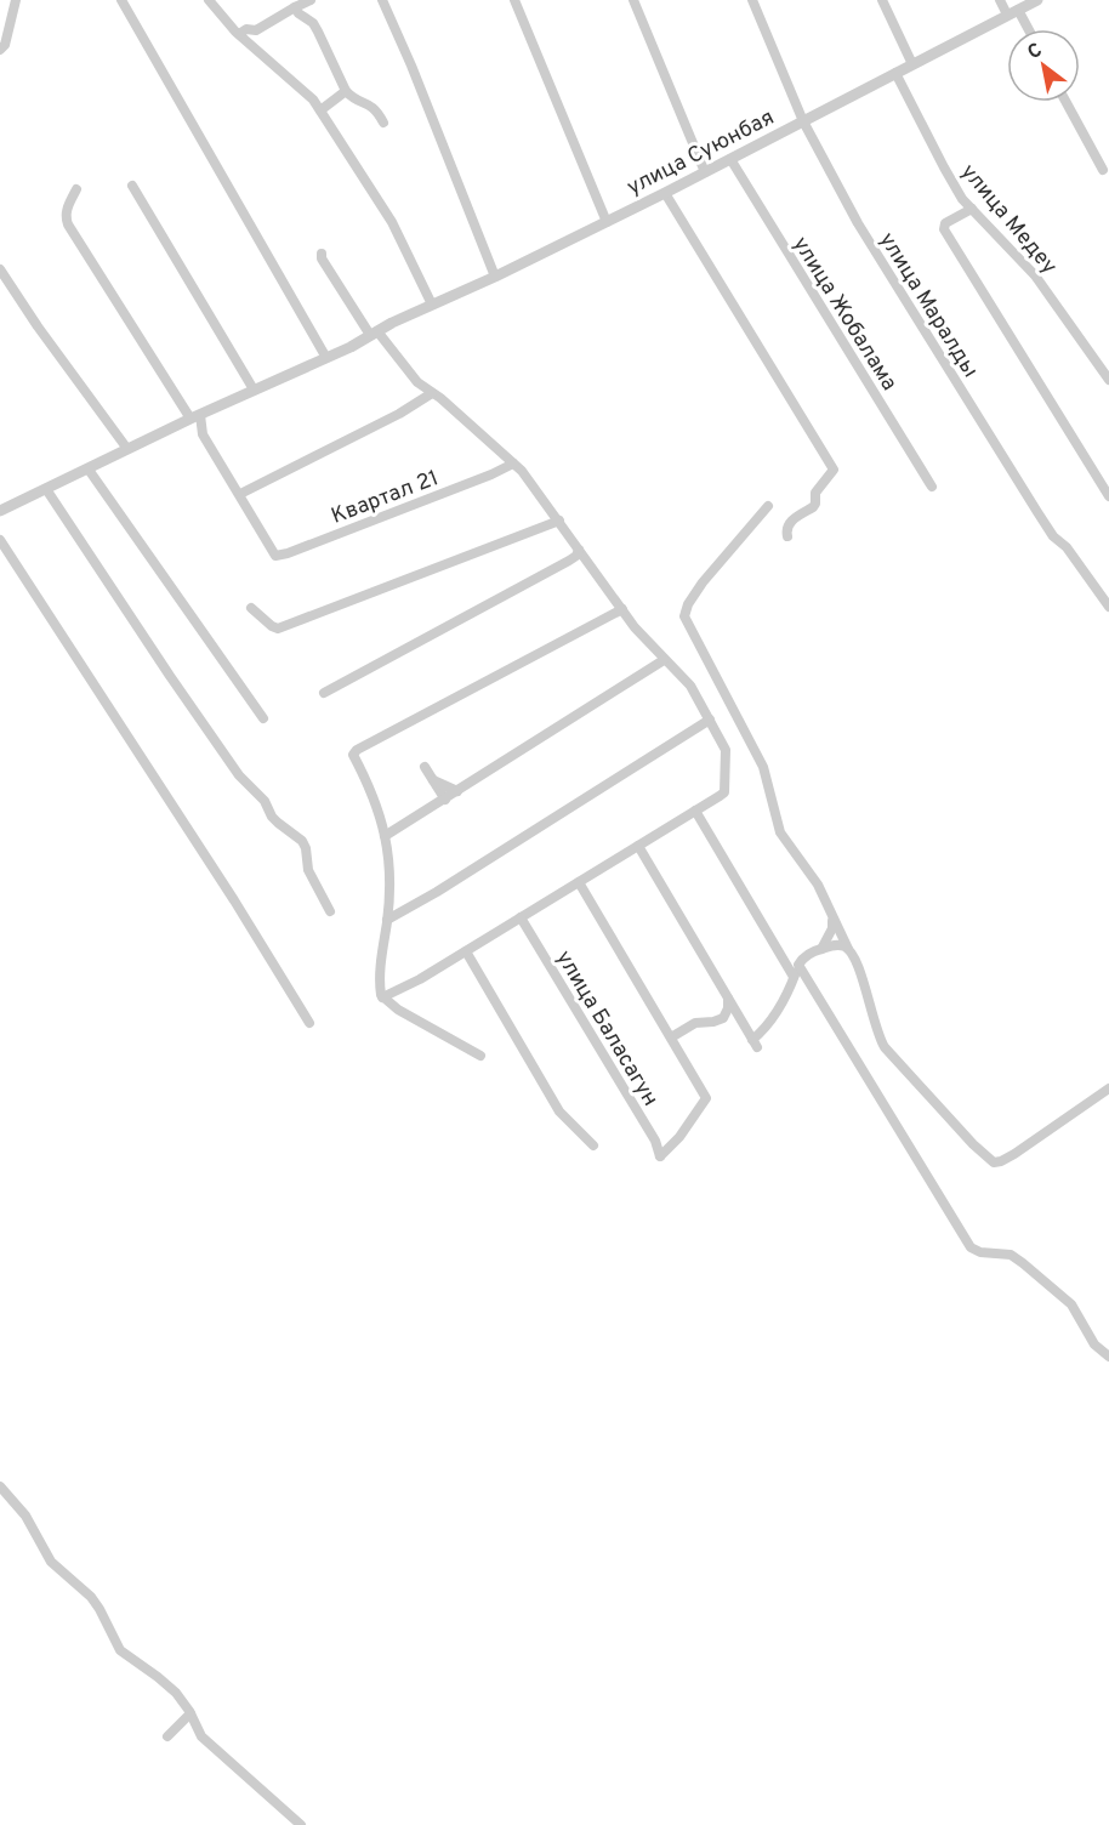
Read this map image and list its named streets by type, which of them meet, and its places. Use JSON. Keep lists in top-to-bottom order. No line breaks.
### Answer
{"streets":{"street":["улица Суюнбая","улица Медеу","улица Маралды","улица Жобалама","Квартал 21","улица Баласагун"]},"crossings":[["улица Суюнбая","улица Медеу"],["улица Суюнбая","улица Маралды"],["улица Суюнбая","улица Жобалама"]],"north":"top left"}
